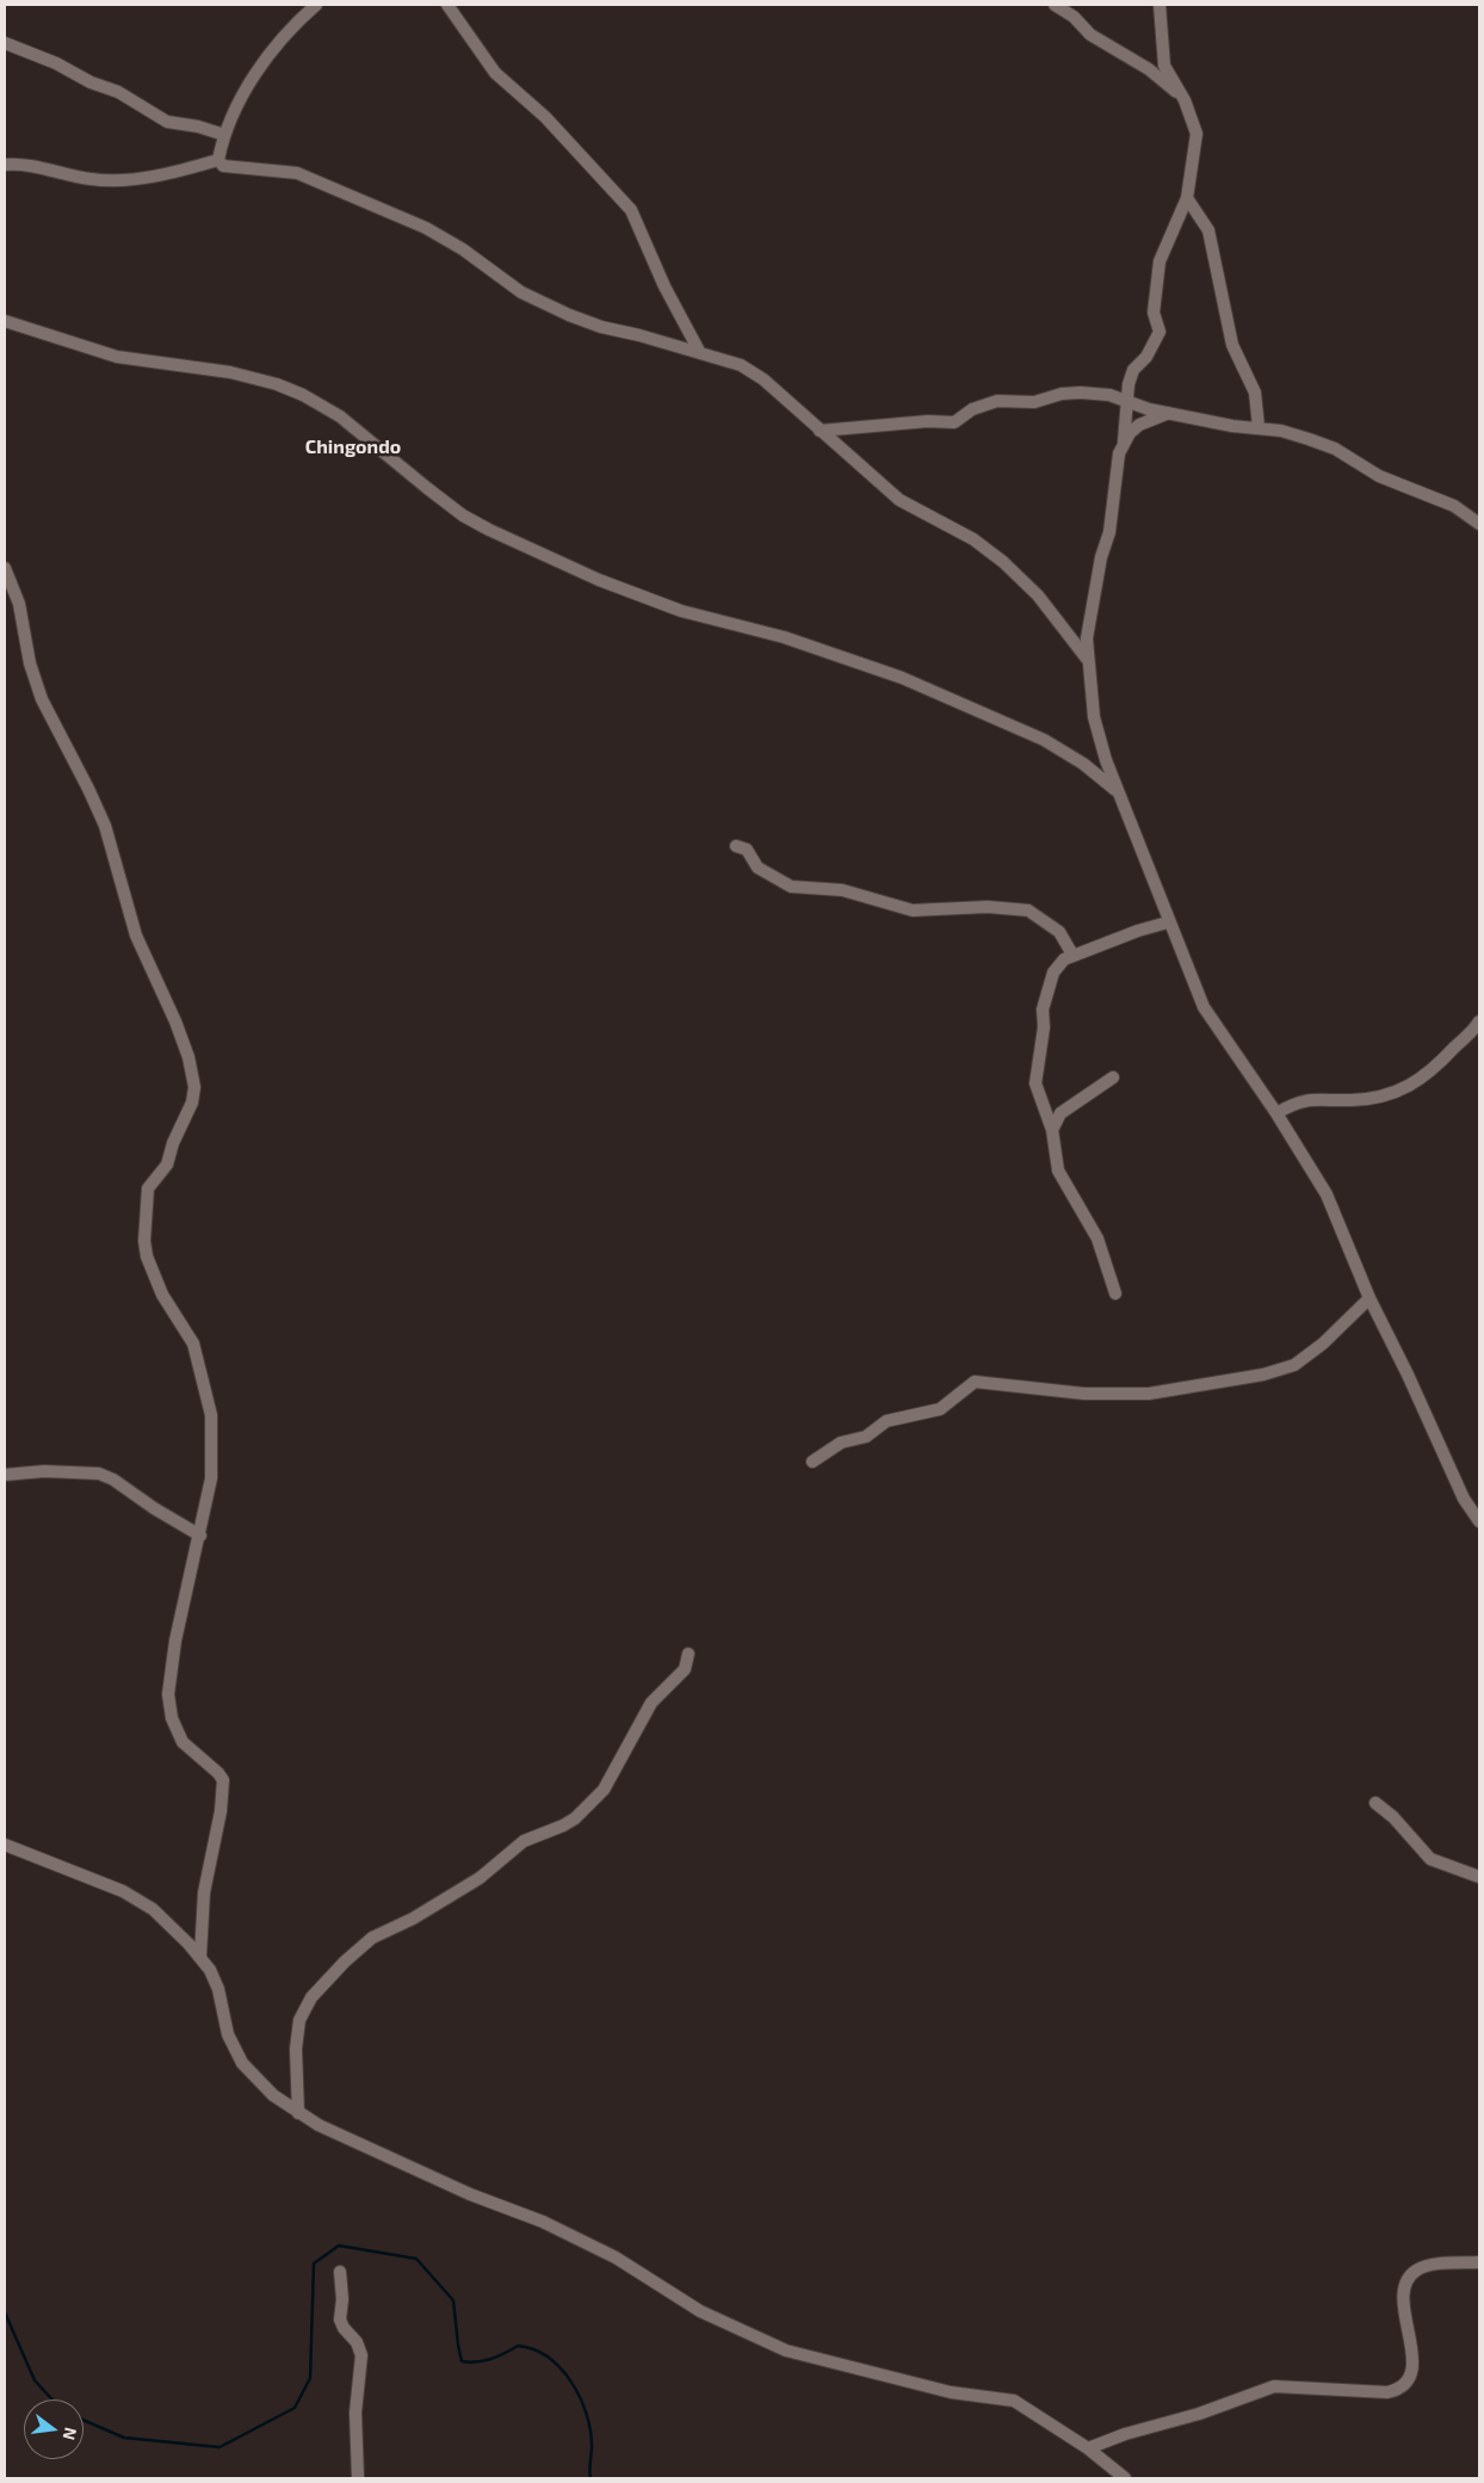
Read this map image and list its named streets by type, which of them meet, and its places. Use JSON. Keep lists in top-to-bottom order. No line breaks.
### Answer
{"districts":["Chingondo"],"north":"right"}
